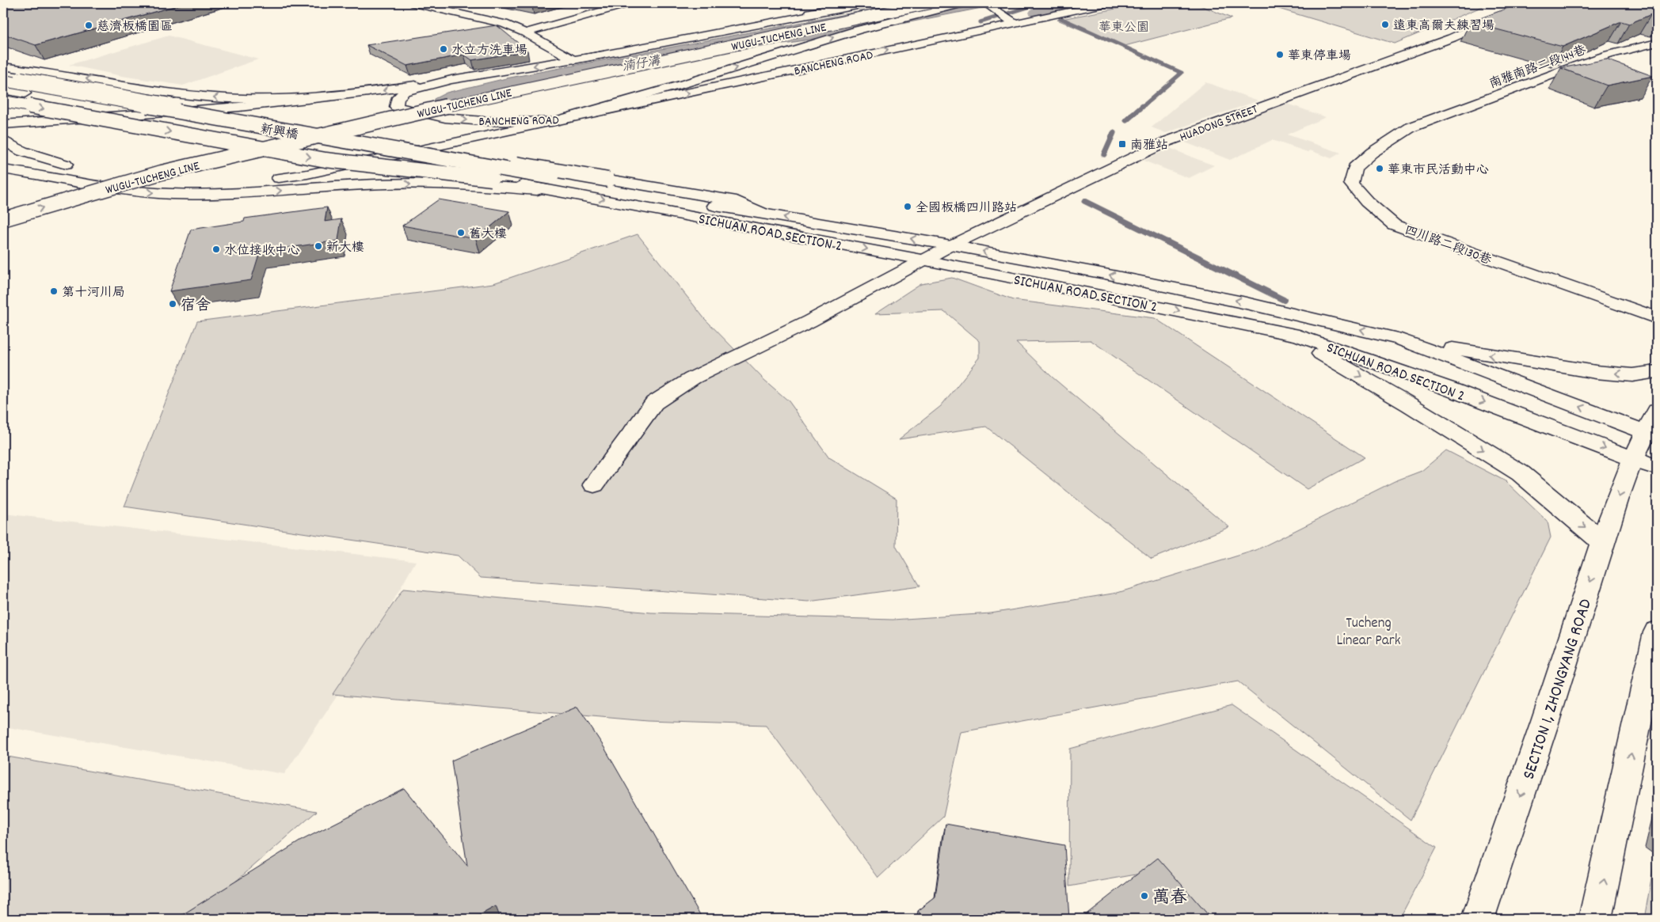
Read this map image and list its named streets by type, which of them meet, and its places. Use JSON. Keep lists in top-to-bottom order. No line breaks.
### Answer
{"streets":{"main road":["WUGU-TUCHENG LINE","BANCHENG ROAD","南雅南路二段144巷","HUADONG STREET","新興橋","SICHUAN ROAD SECTION 2","四川路二段130巷","SECTION 1, ZHONGYANG ROAD"]},"crossings":[["南雅南路二段144巷","四川路二段130巷"],["HUADONG STREET","SICHUAN ROAD SECTION 2"],["新興橋","SICHUAN ROAD SECTION 2"],["SICHUAN ROAD SECTION 2","SECTION 1, ZHONGYANG ROAD"]],"water":["湳仔溝"],"parks":["華東公園","Tucheng Linear Park"],"places":{"other":["遠東高爾夫練習場","慈濟板橋園區","水立方洗車場","華東停車場","華東市民活動中心","全國板橋四川路站","舊大樓","新大樓","水位接收中心","第十河川局","宿舍","萬春"],"transit":["南雅站"]}}
